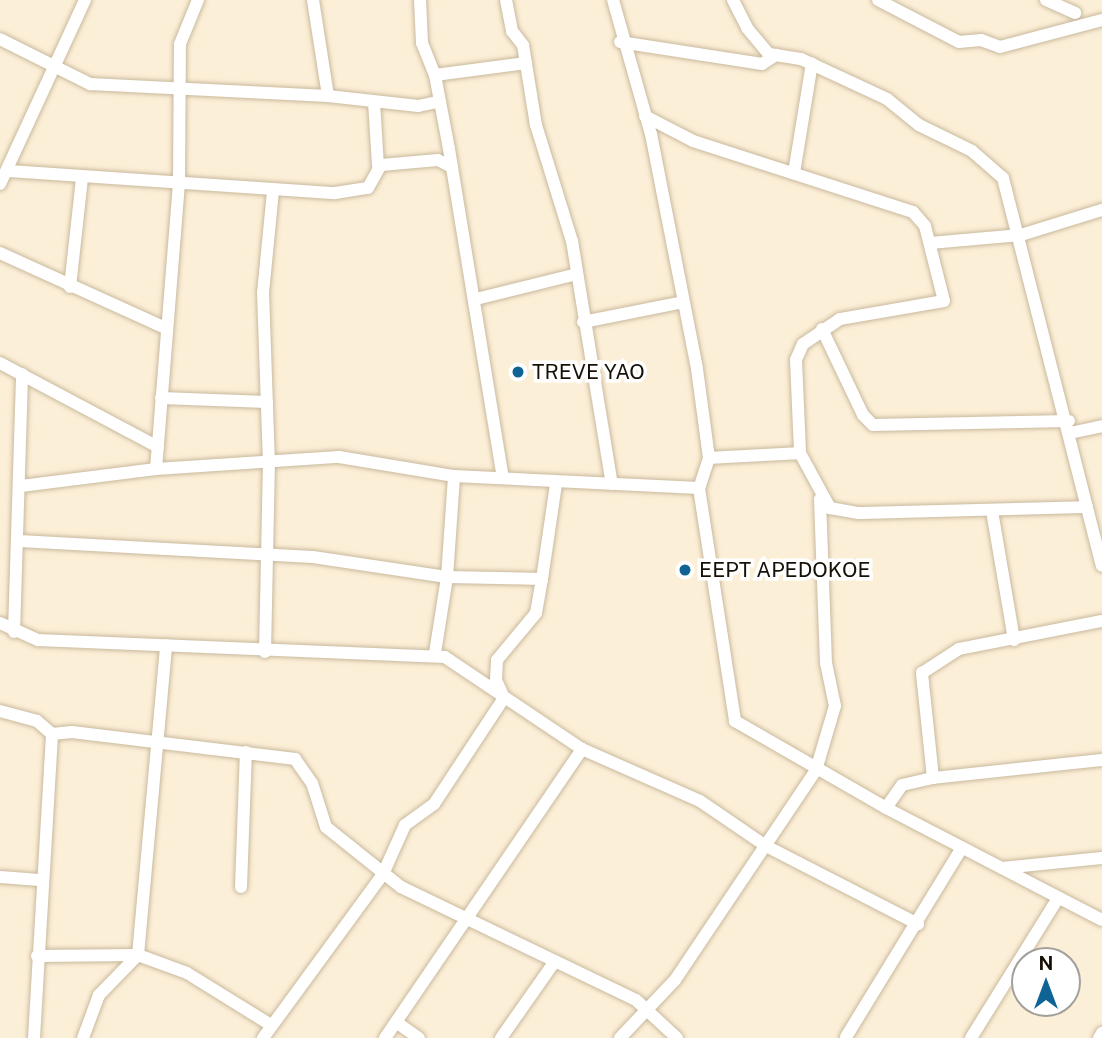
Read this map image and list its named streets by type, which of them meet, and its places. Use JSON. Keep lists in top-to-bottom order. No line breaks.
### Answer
{"places":["TREVE YAO","EEPT APEDOKOE"],"north":"top"}
